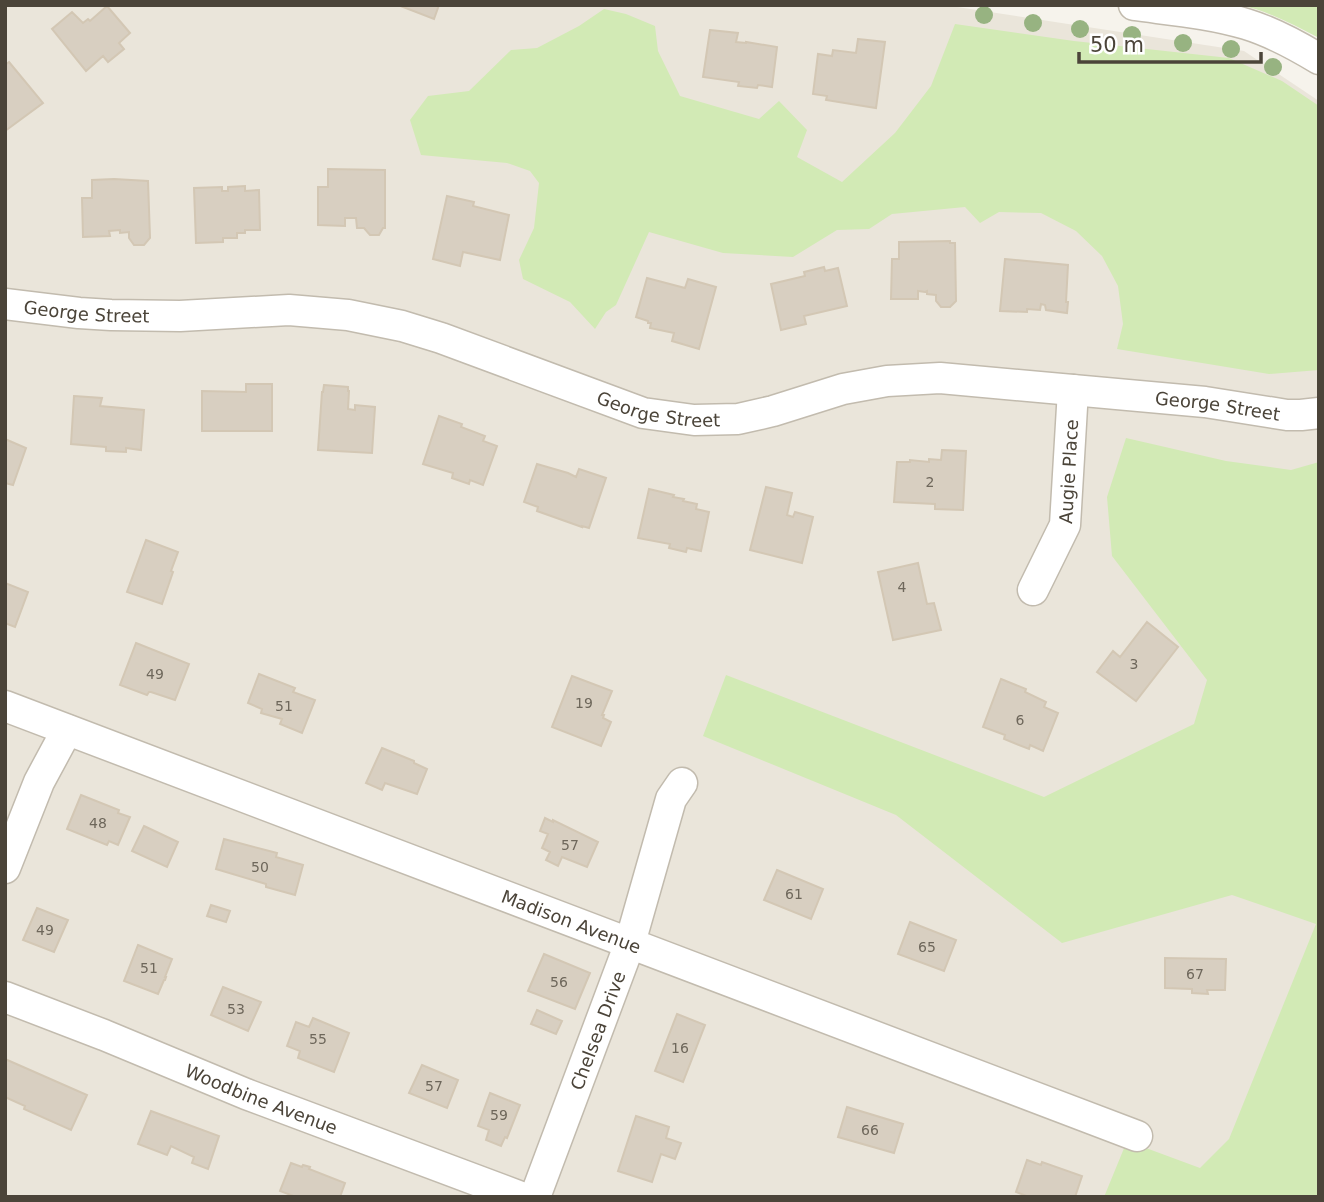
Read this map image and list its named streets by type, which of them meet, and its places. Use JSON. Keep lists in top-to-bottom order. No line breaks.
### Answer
{"streets":{"street":["George Street","Augie Place","Madison Avenue","Chelsea Drive","Woodbine Avenue"]},"crossings":[["George Street","Augie Place"],["Madison Avenue","Chelsea Drive"]],"house_numbers":["2","4","3","49","19","51","6","48","57","50","61","49","65","51","67","56","53","55","16","57","59","66"],"scale_bar":"50 m"}
